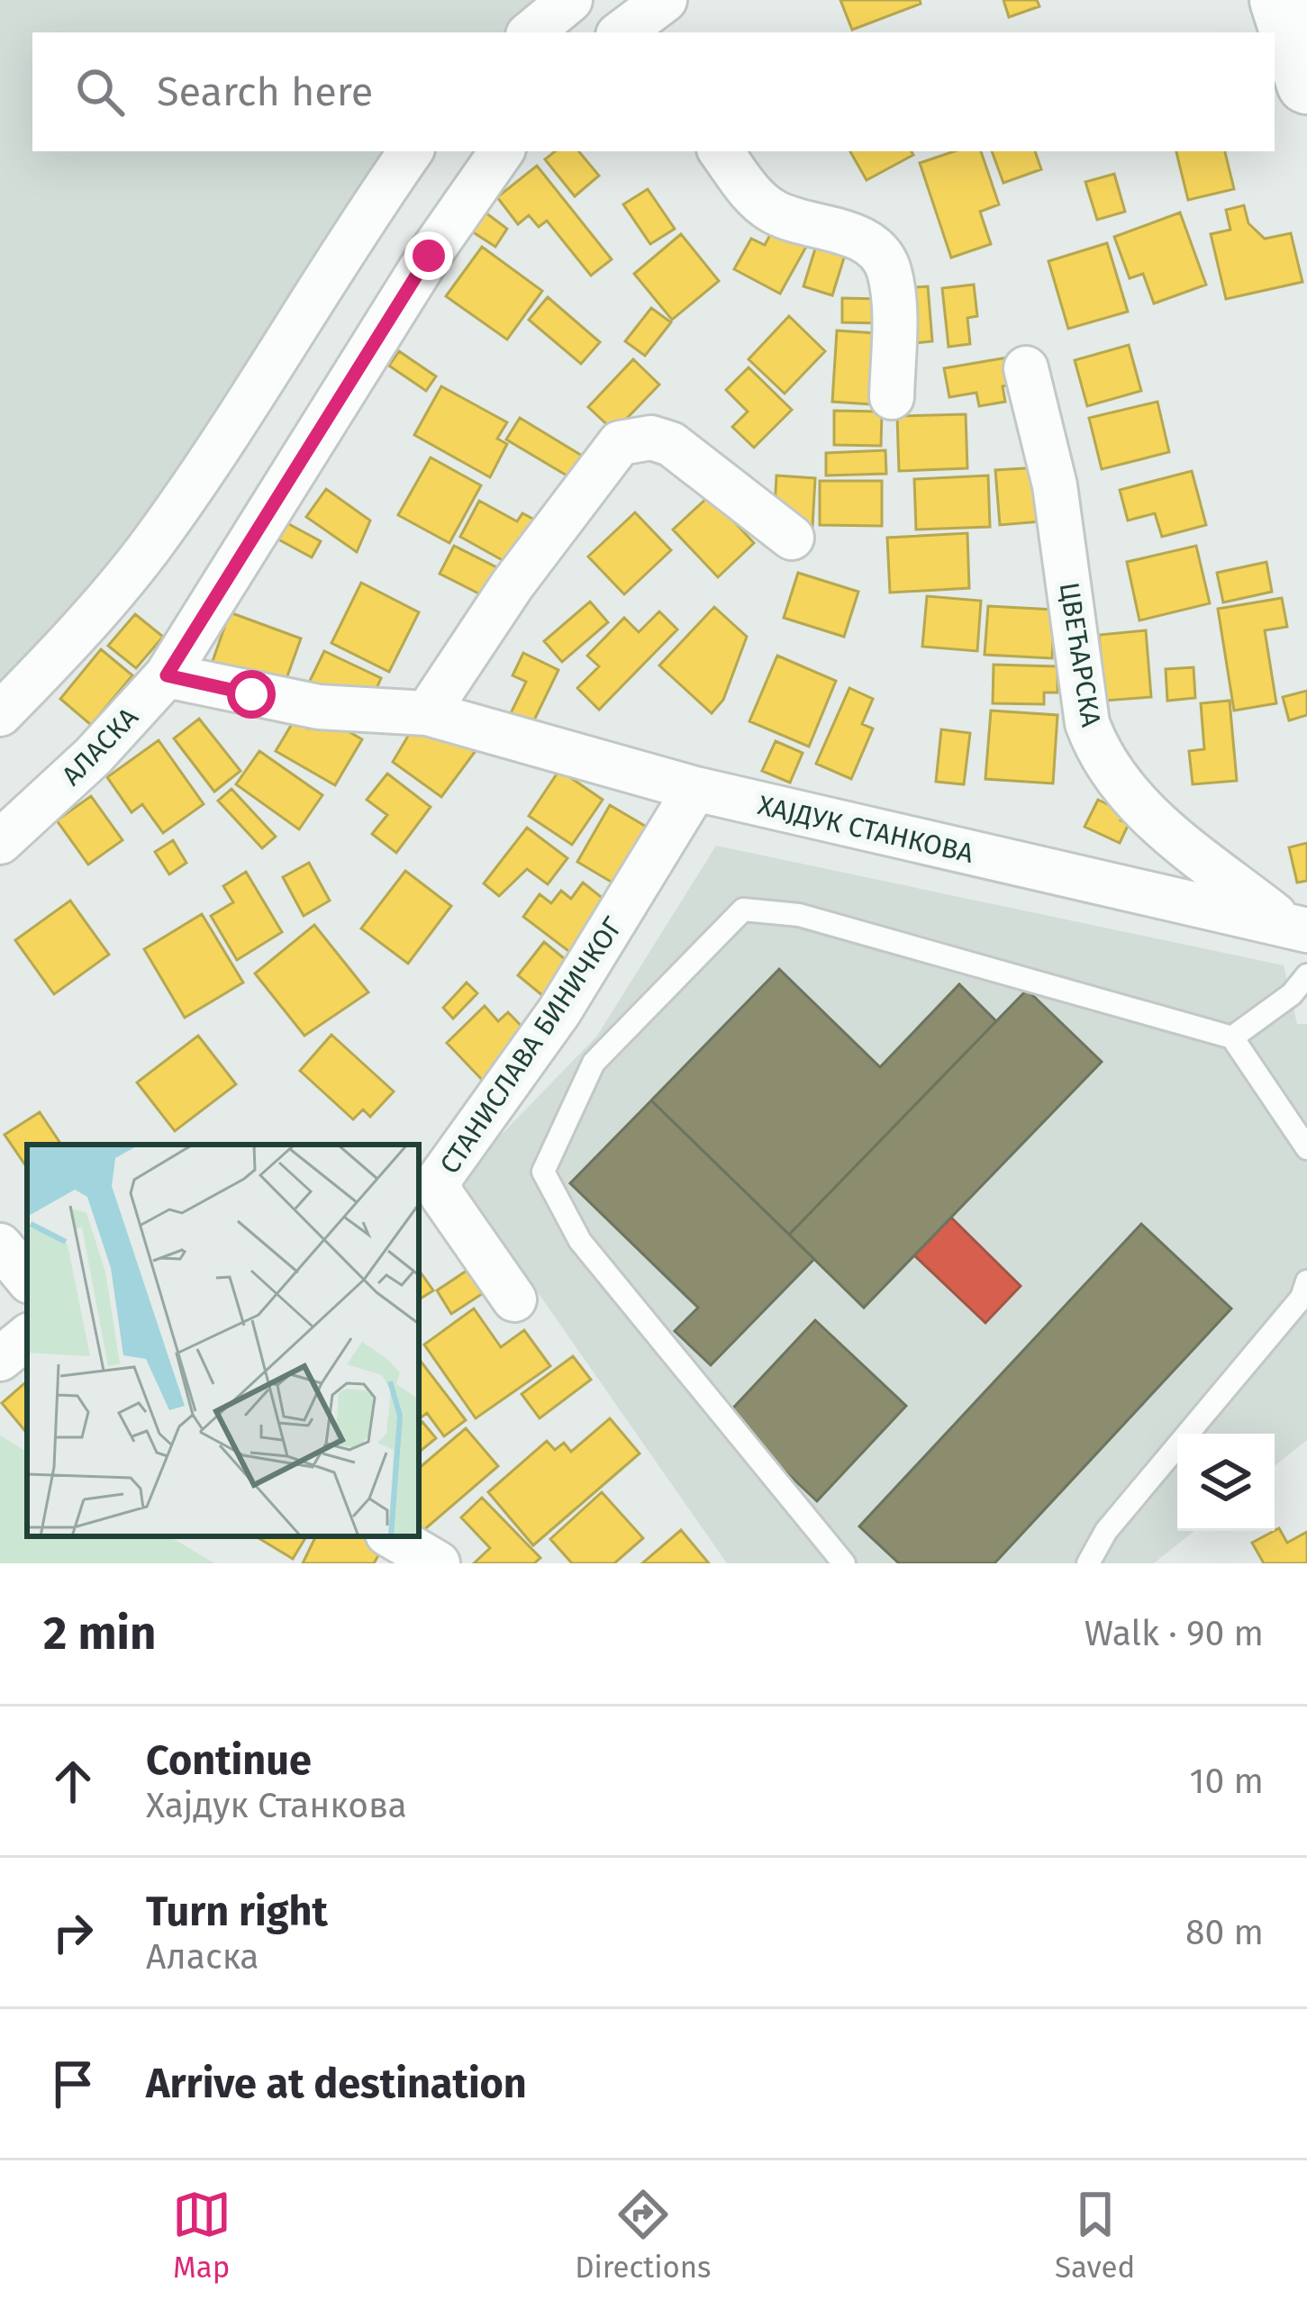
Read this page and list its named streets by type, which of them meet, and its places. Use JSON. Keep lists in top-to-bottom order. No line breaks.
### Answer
{"streets":{"street":["ЦВЕЋАРСКА","АЛАСКА","ХАЈДУК СТАНКОВА","СТАНИСЛАВА БИНИЧКОГ"]},"crossings":[["ЦВЕЋАРСКА","ХАЈДУК СТАНКОВА"],["АЛАСКА","ХАЈДУК СТАНКОВА"],["ХАЈДУК СТАНКОВА","СТАНИСЛАВА БИНИЧКОГ"]],"page":{"search":"Search here","heading":["2 min","Walk · 90 m"],"list":[["Continue","Хајдук Станкова","10 m"],["Turn right","Аласка","80 m"],"Arrive at destination"],"nav":["Map","Directions","Saved"]}}
